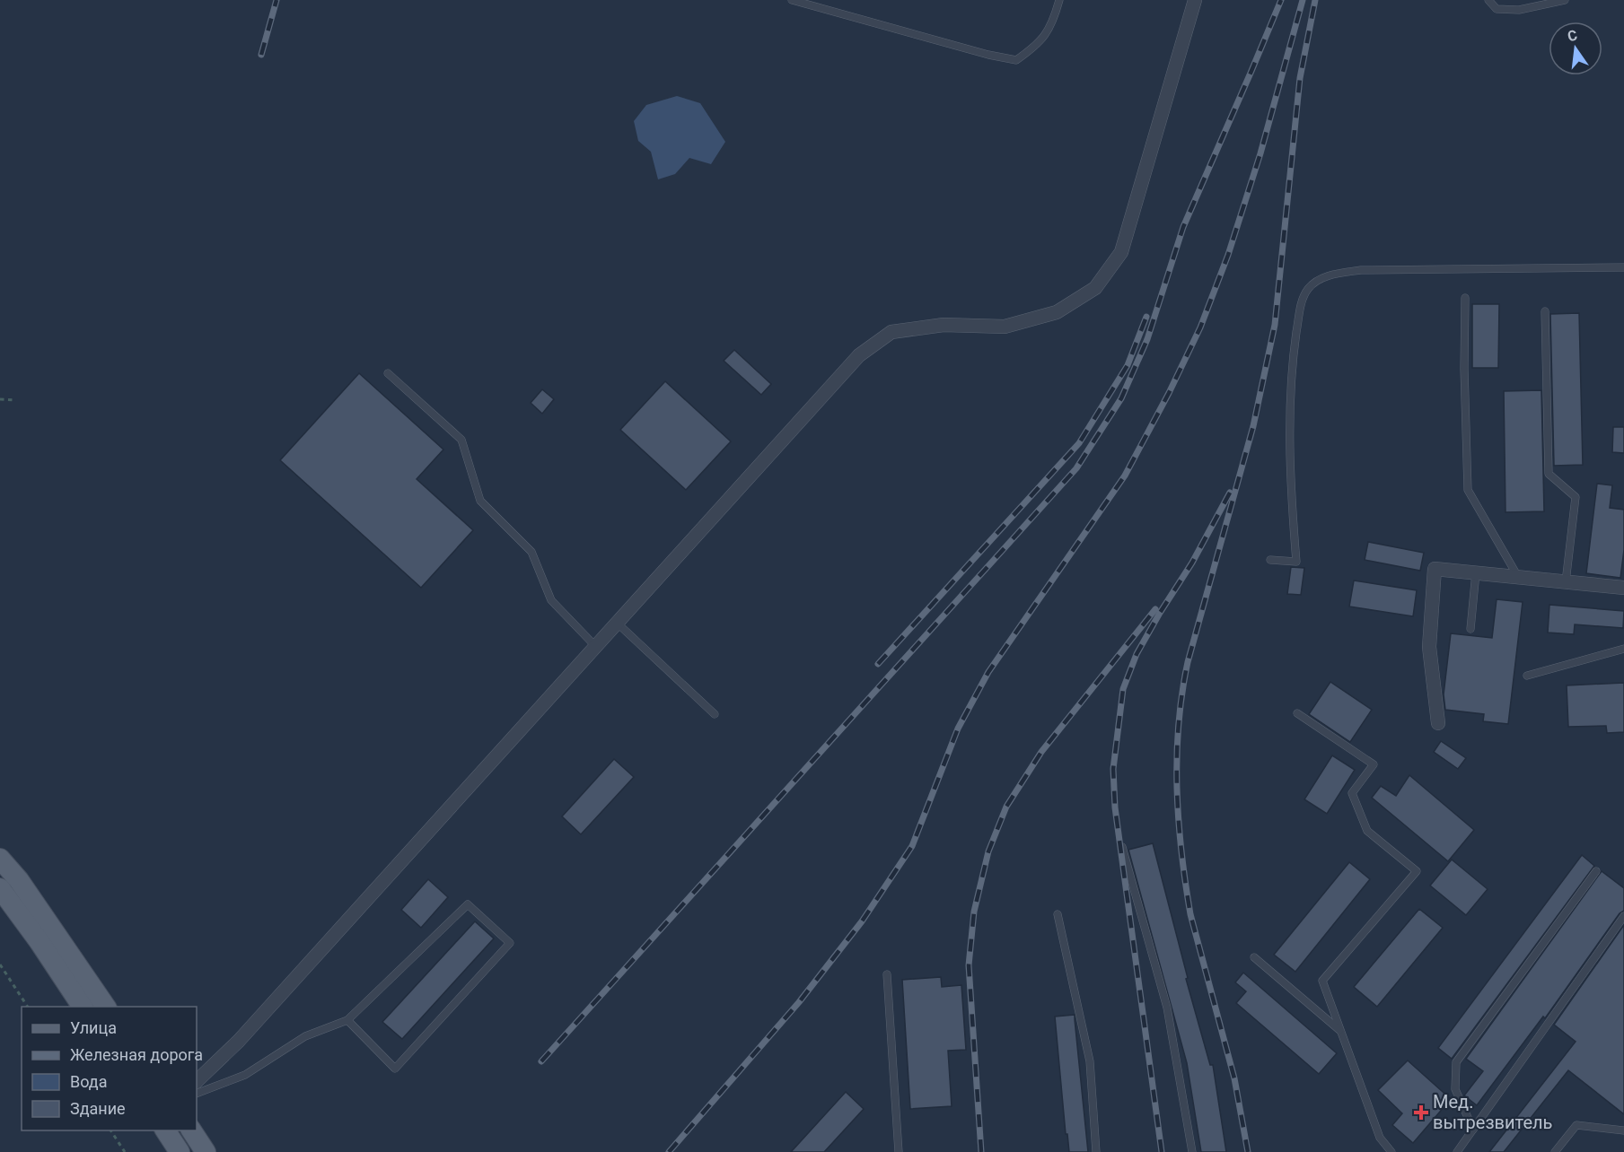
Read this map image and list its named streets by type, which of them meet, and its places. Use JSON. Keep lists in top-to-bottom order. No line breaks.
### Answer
{"places":{"health":["Мед. вытрезвитель"]},"legend":["Улица","Железная дорога","Вода","Здание"],"north":"top"}
